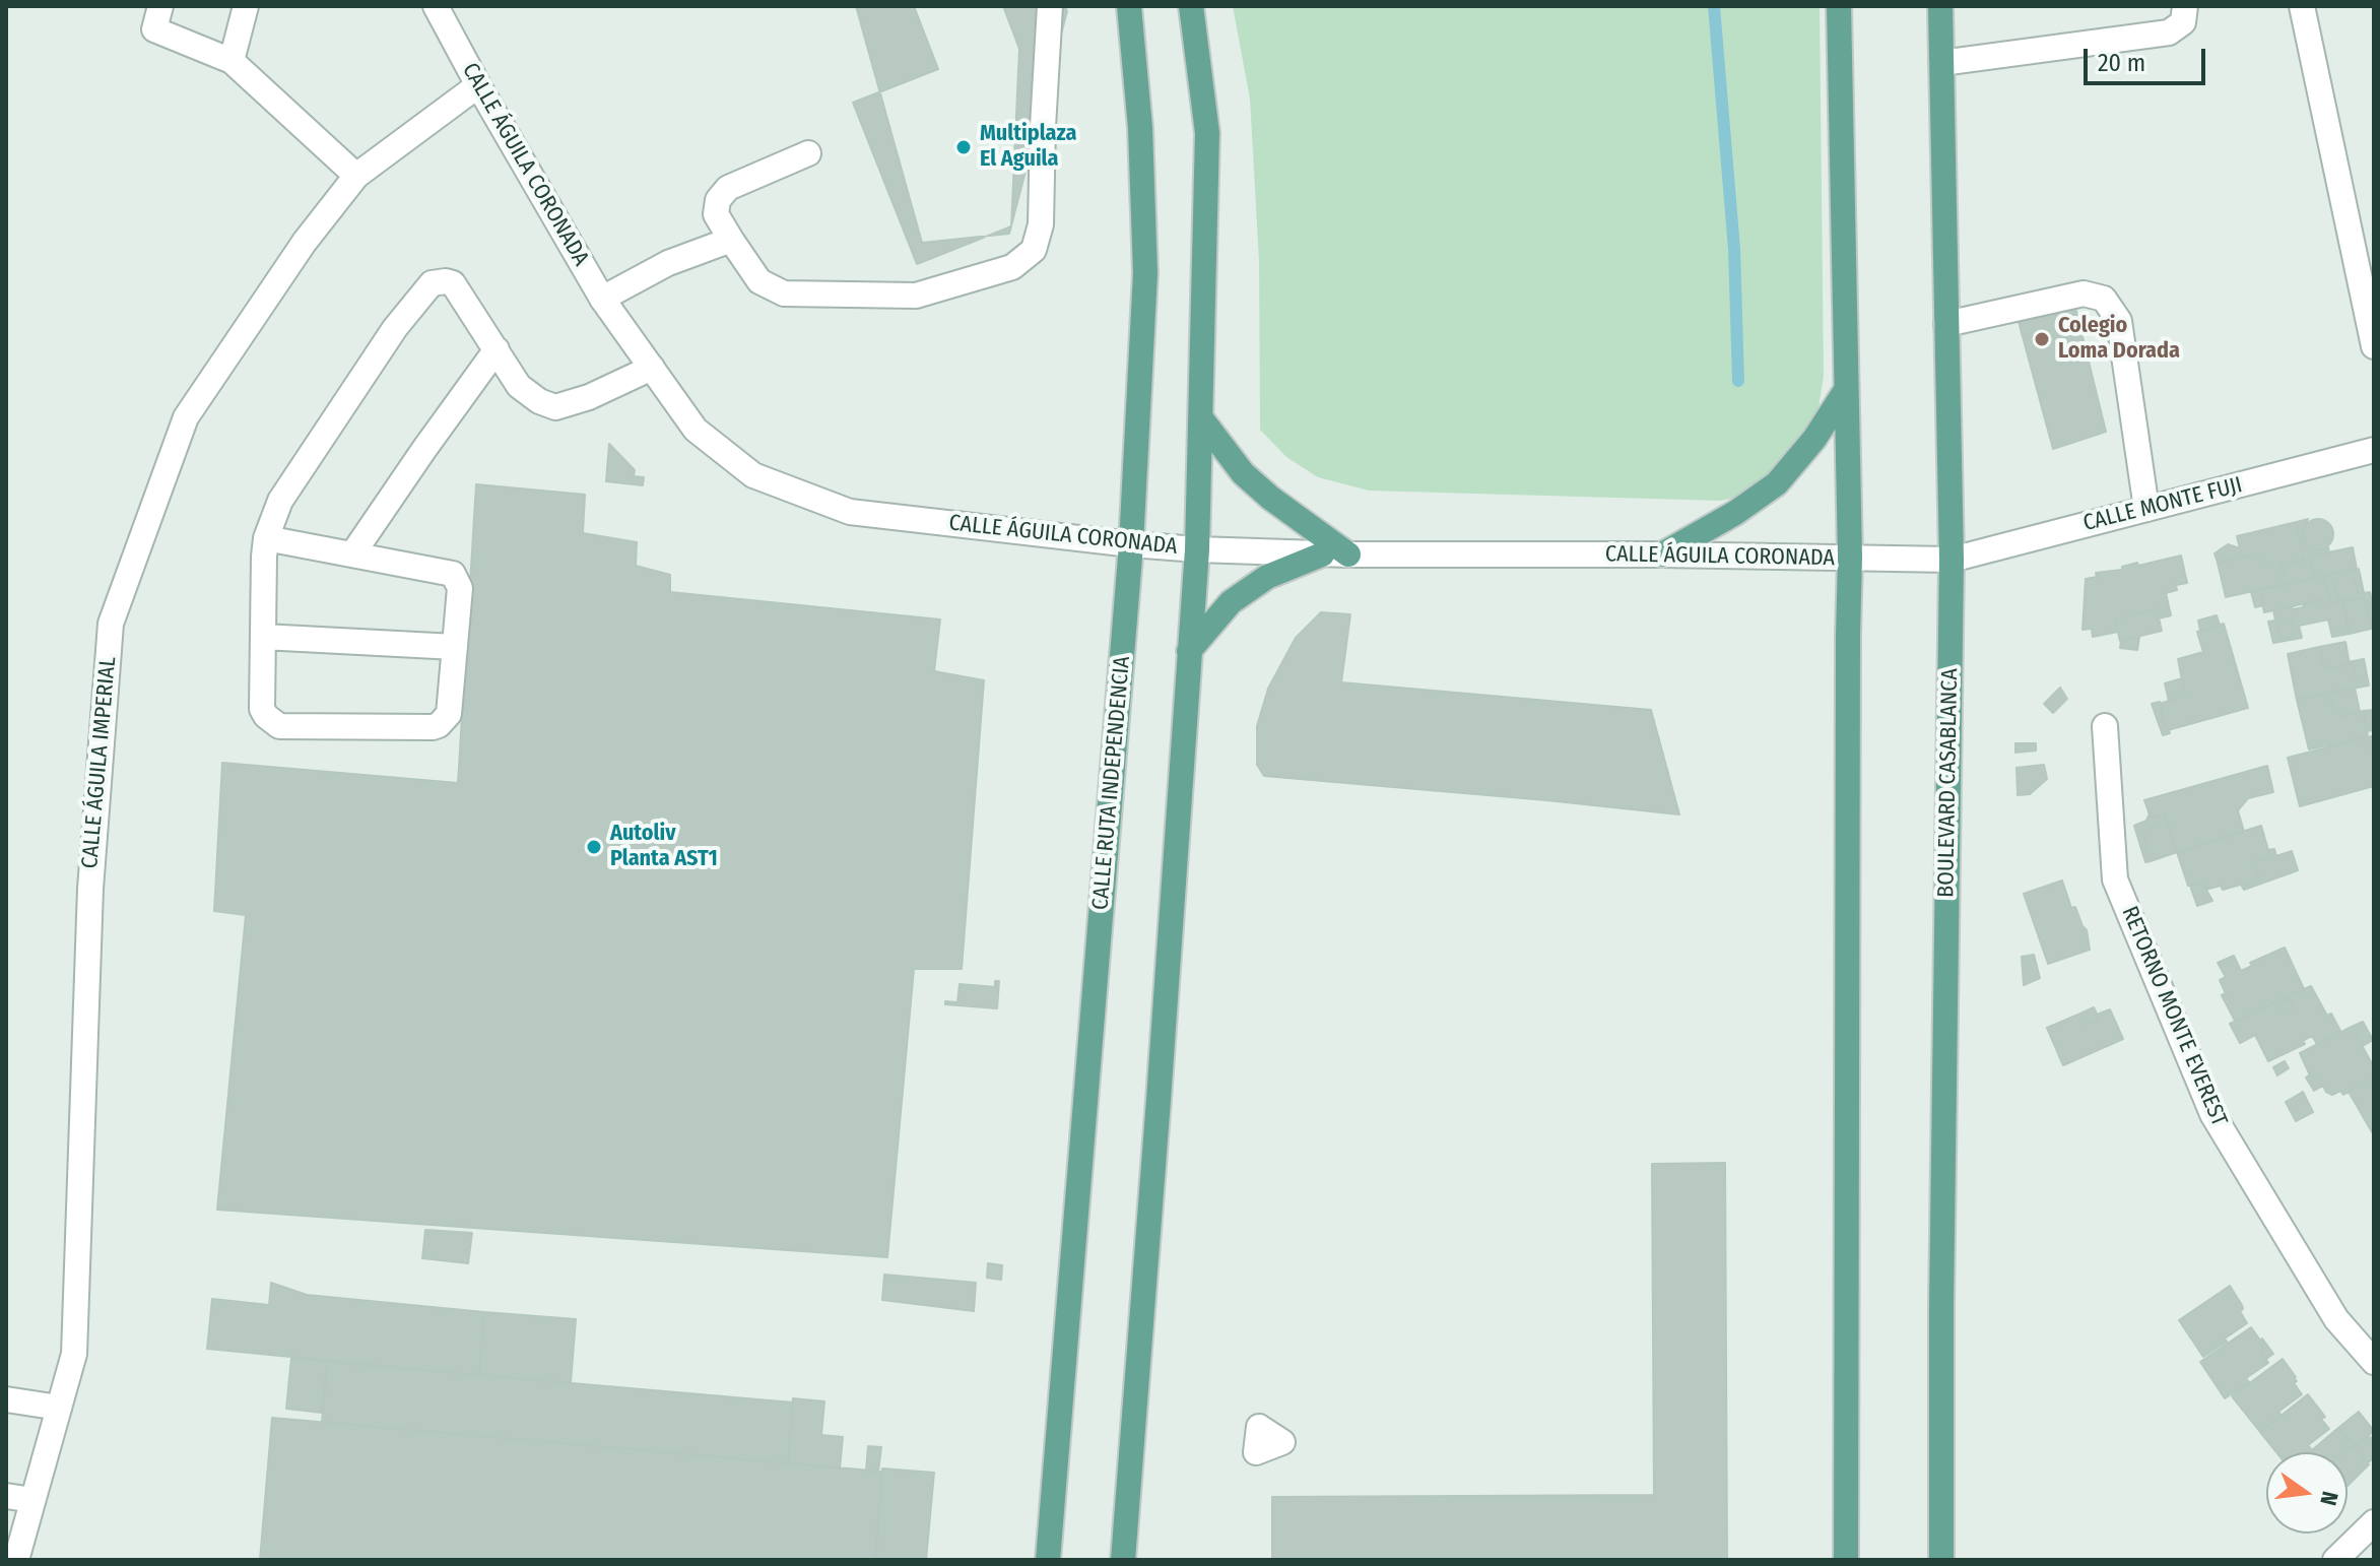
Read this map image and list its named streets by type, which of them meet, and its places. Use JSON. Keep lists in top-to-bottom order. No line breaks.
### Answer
{"streets":{"main road":["CALLE RUTA INDEPENDENCIA","BOULEVARD CASABLANCA"],"street":["CALLE ÁGUILA CORONADA","CALLE MONTE FUJI","CALLE ÁGUILA IMPERIAL","RETORNO MONTE EVEREST"]},"crossings":[["CALLE ÁGUILA CORONADA","CALLE MONTE FUJI"],["CALLE ÁGUILA CORONADA","CALLE ÁGUILA IMPERIAL"],["CALLE ÁGUILA CORONADA","CALLE RUTA INDEPENDENCIA"],["CALLE ÁGUILA CORONADA","BOULEVARD CASABLANCA"],["CALLE MONTE FUJI","BOULEVARD CASABLANCA"]],"places":["Multiplaza El Aguila","Colegio Loma Dorada","Autoliv Planta AST1"],"scale_bar":"20 m","north":"right"}
